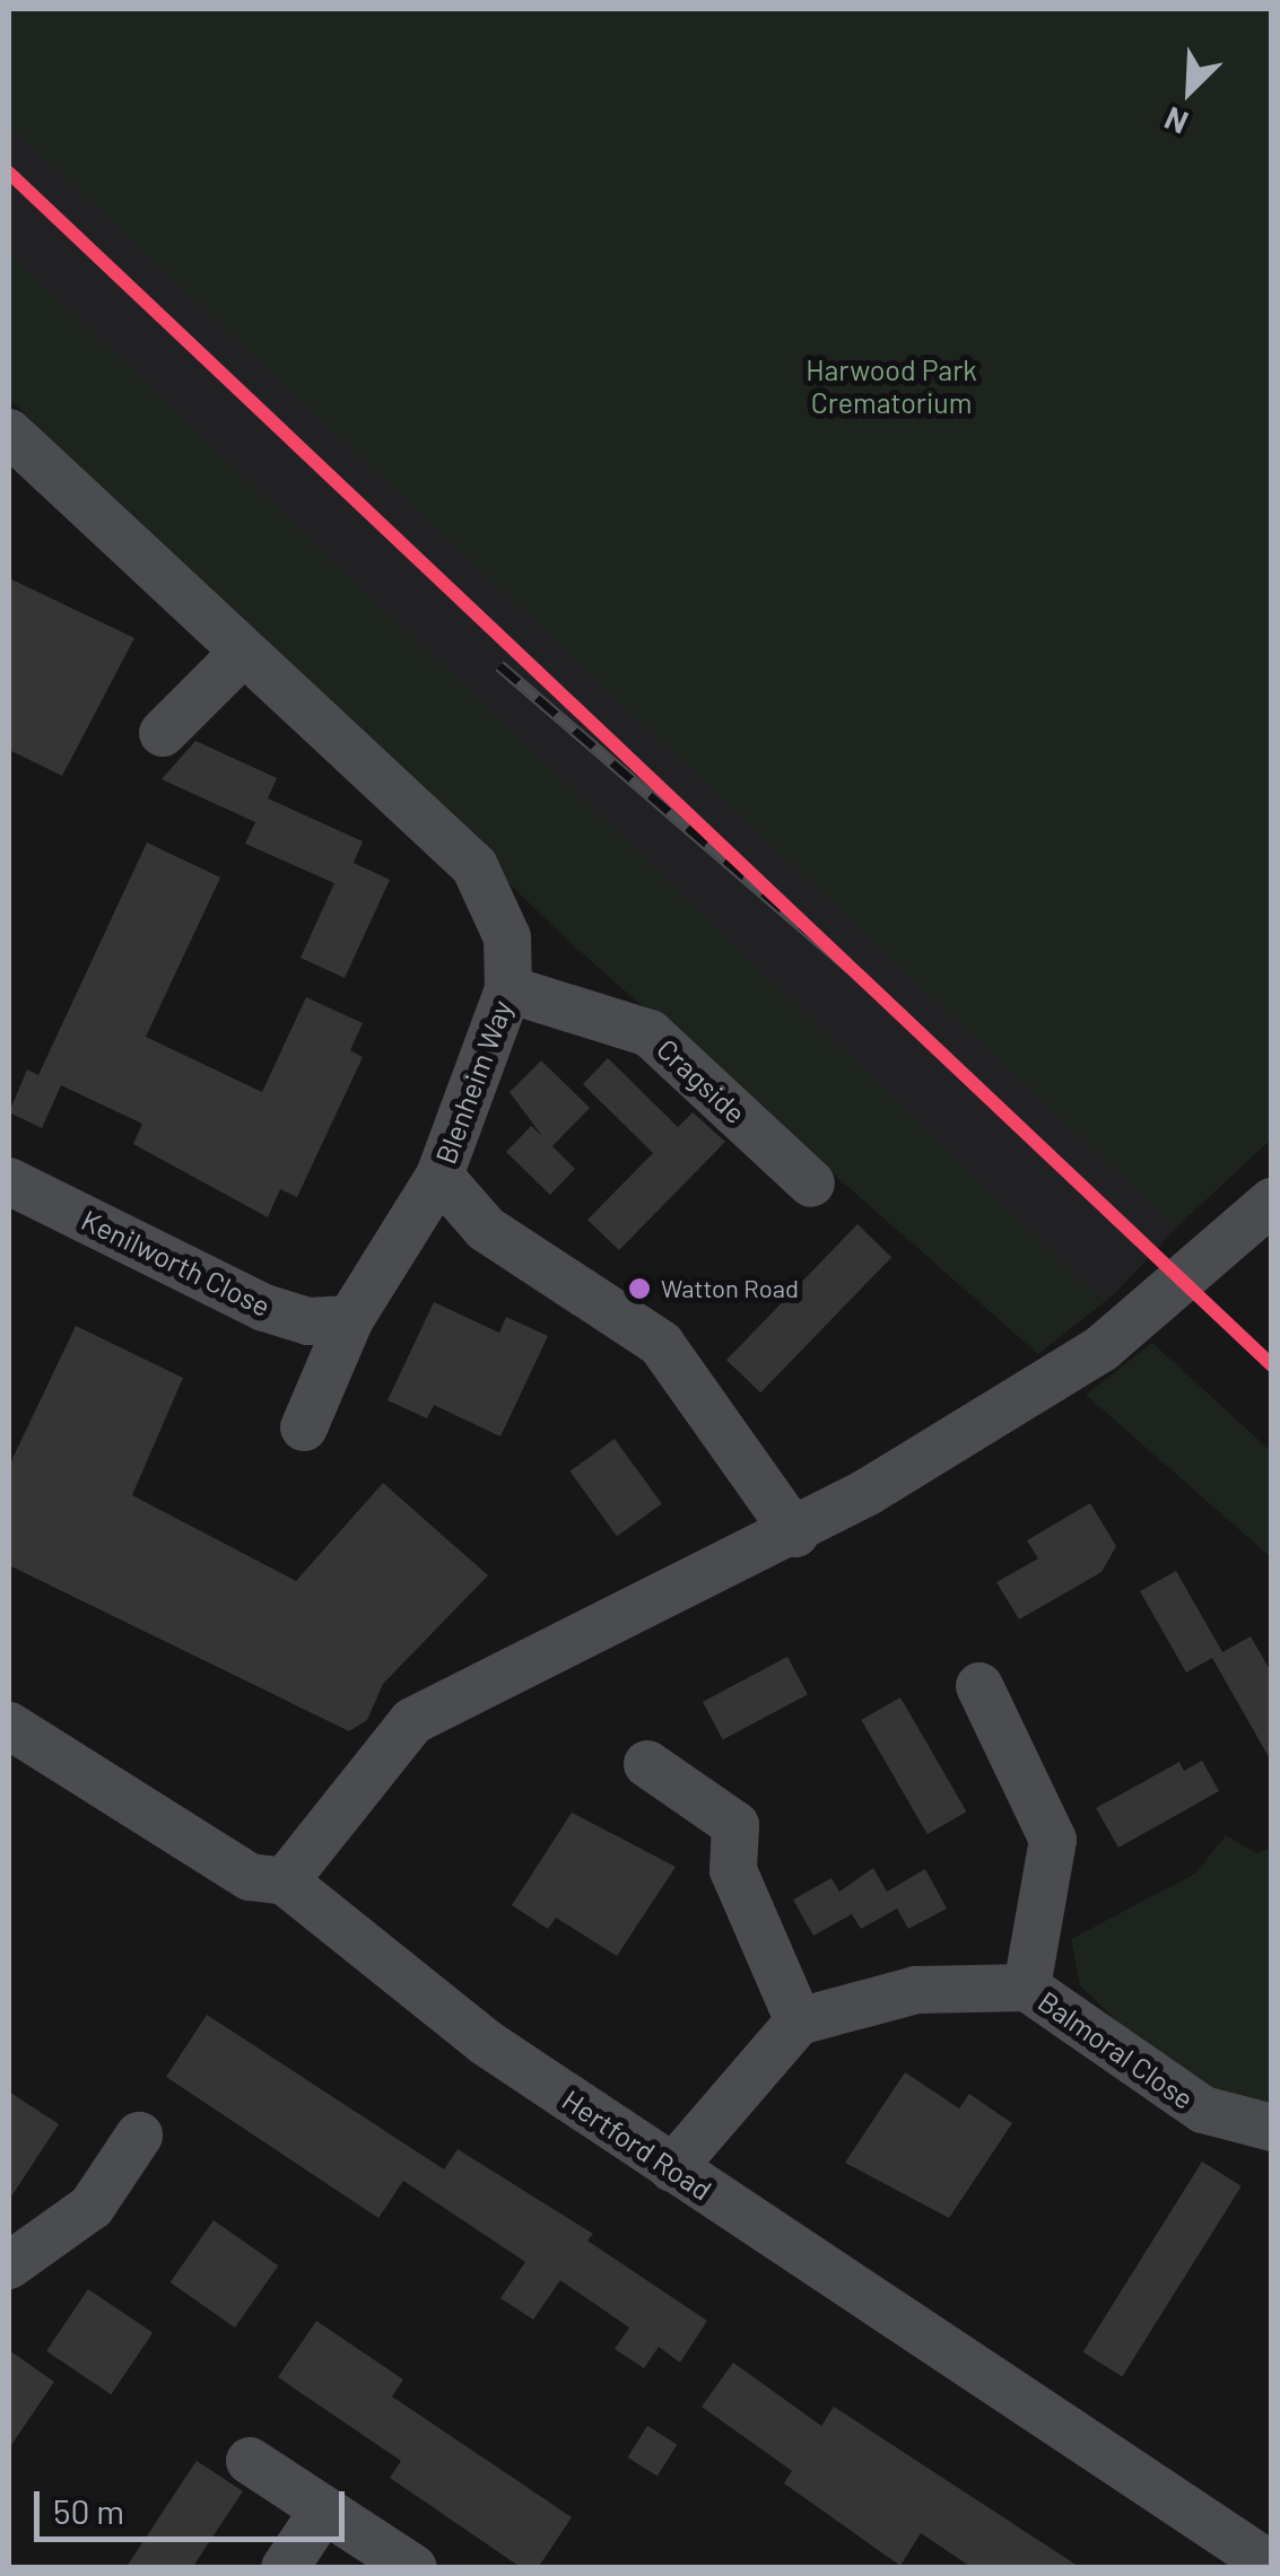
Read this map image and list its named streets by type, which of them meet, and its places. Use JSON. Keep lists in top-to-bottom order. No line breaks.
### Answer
{"streets":{"street":["Cragside","Blenheim Way","Kenilworth Close","Balmoral Close","Hertford Road"]},"crossings":[["Cragside","Blenheim Way"]],"parks":["Harwood Park Crematorium"],"places":["Watton Road"],"scale_bar":"50 m","north":"bottom left"}
